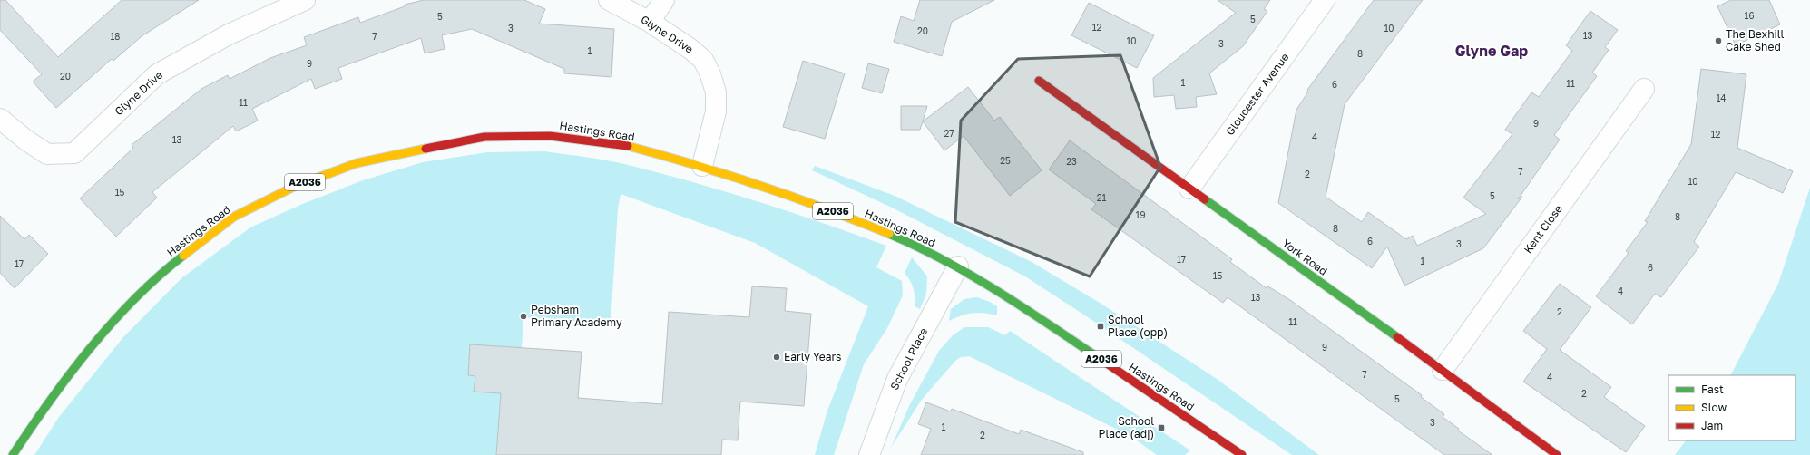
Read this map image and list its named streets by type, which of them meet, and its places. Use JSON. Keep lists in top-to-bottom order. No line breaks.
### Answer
{"streets":{"main road":["Hastings Road","A2036","York Road"],"street":["Glyne Drive","Gloucester Avenue","Kent Close","School Place"]},"crossings":[["Glyne Drive","Hastings Road"],["Gloucester Avenue","York Road"],["Hastings Road","School Place"],["Kent Close","York Road"]],"districts":["Glyne Gap"],"places":{"other":["The Bexhill Cake Shed","Pebsham Primary Academy","Early Years"],"transit":["School Place (opp)","School Place (adj)"]},"house_numbers":["16","5","5","12","3","10","20","13","18","7","10","3","1","8","9","20","1","11","6","14","11","9","27","12","4","13","25","23","7","2","10","15","5","21","19","8","8","6","3","17","1","17","6","15","4","13","2","11","9","7","4","2","5","3","1","2"],"legend":["Fast","Slow","Jam"]}
